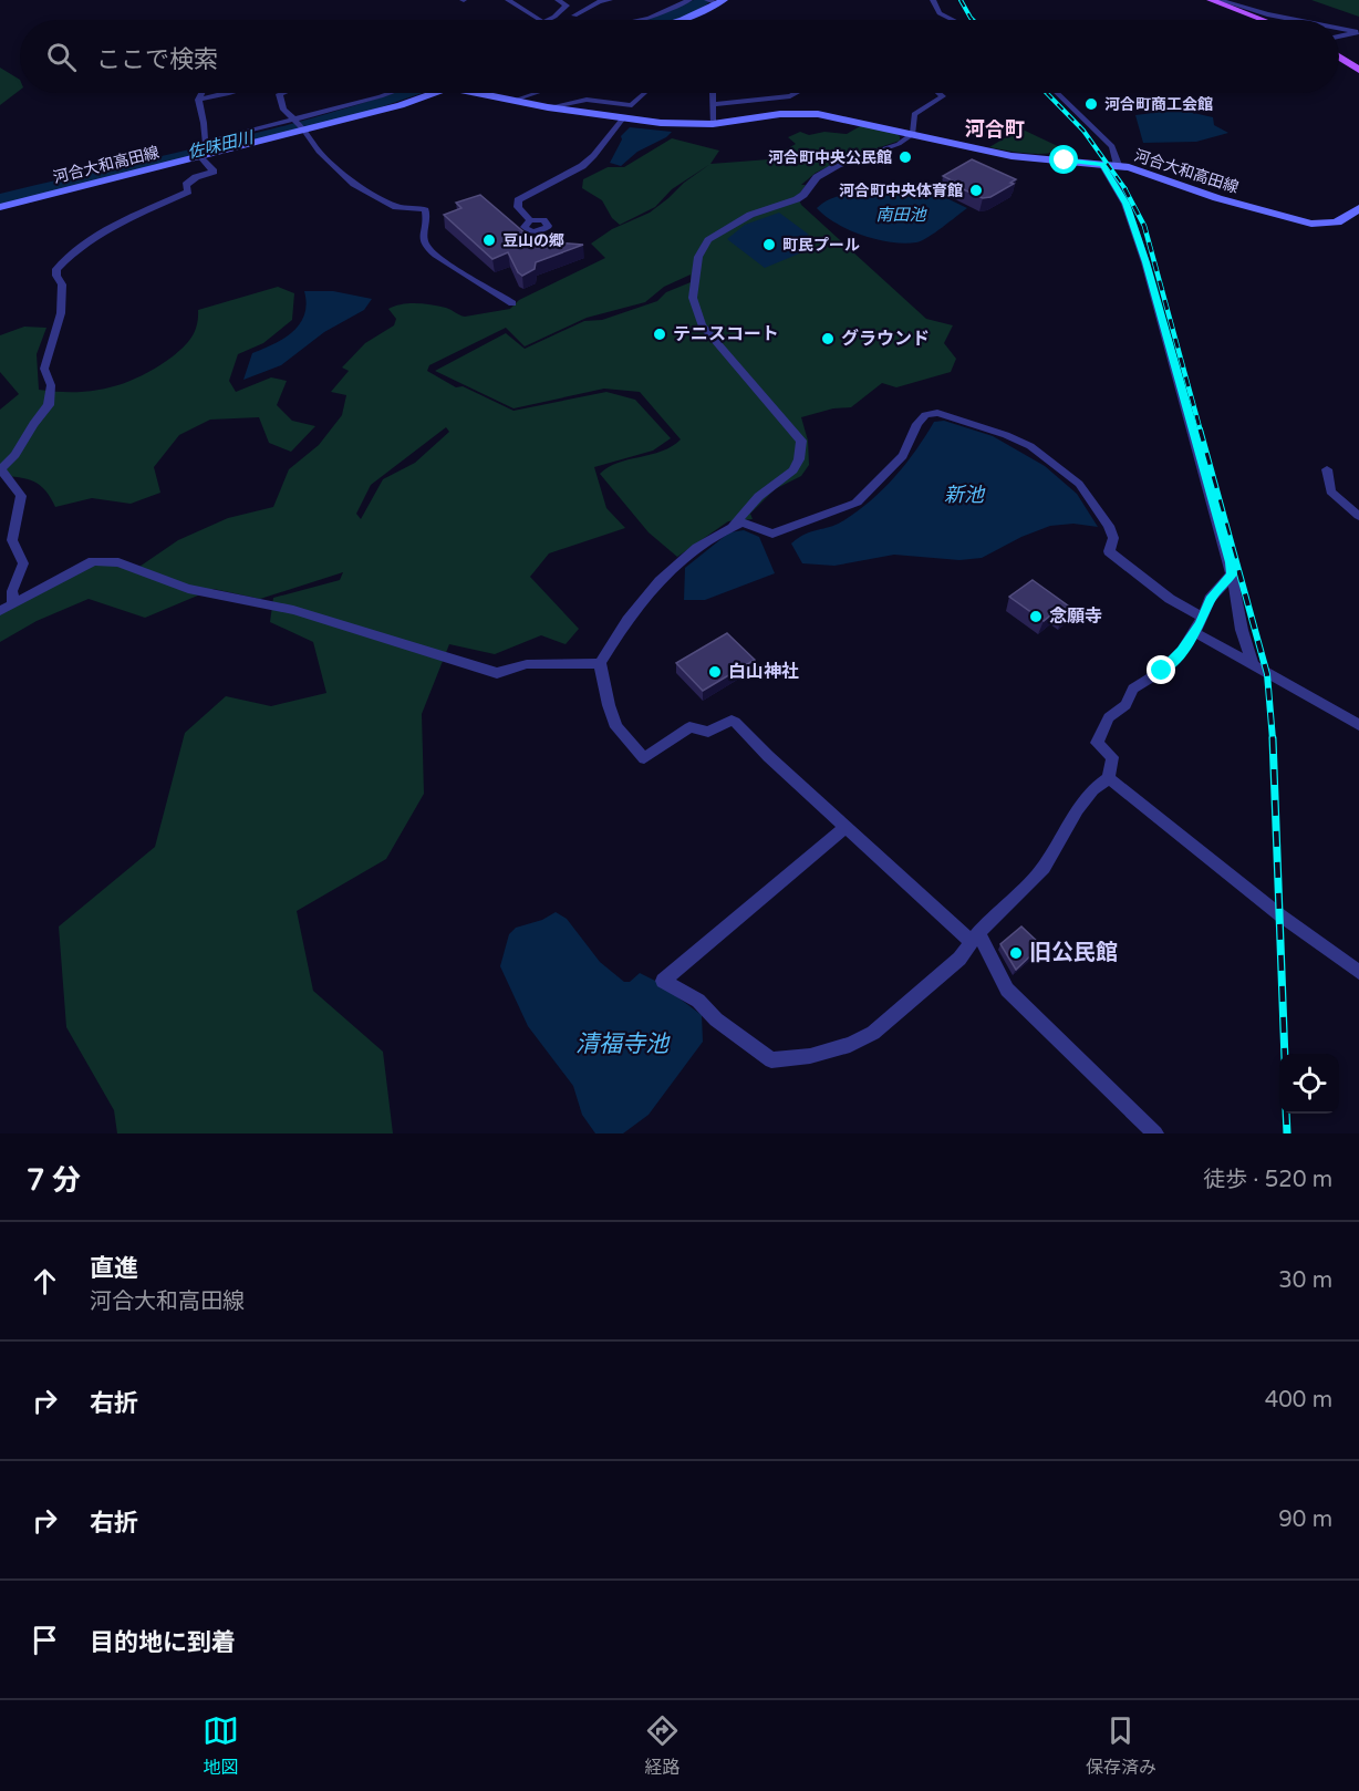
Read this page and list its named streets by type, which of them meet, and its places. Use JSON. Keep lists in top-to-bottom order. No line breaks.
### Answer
{"streets":{"main road":["河合大和高田線"]},"districts":["河合町"],"water":["佐味田川","南田池","新池","清福寺池"],"places":["河合町商工会館","河合町中央公民館","河合町中央体育館","豆山の郷","町民プール","テニスコート","グラウンド","念願寺","白山神社","旧公民館"],"page":{"search":"ここで検索","heading":["7 分","徒歩 · 520 m"],"list":[["直進","河合大和高田線","30 m"],["右折","400 m"],["右折","90 m"],"目的地に到着"],"nav":["地図","経路","保存済み"]}}
